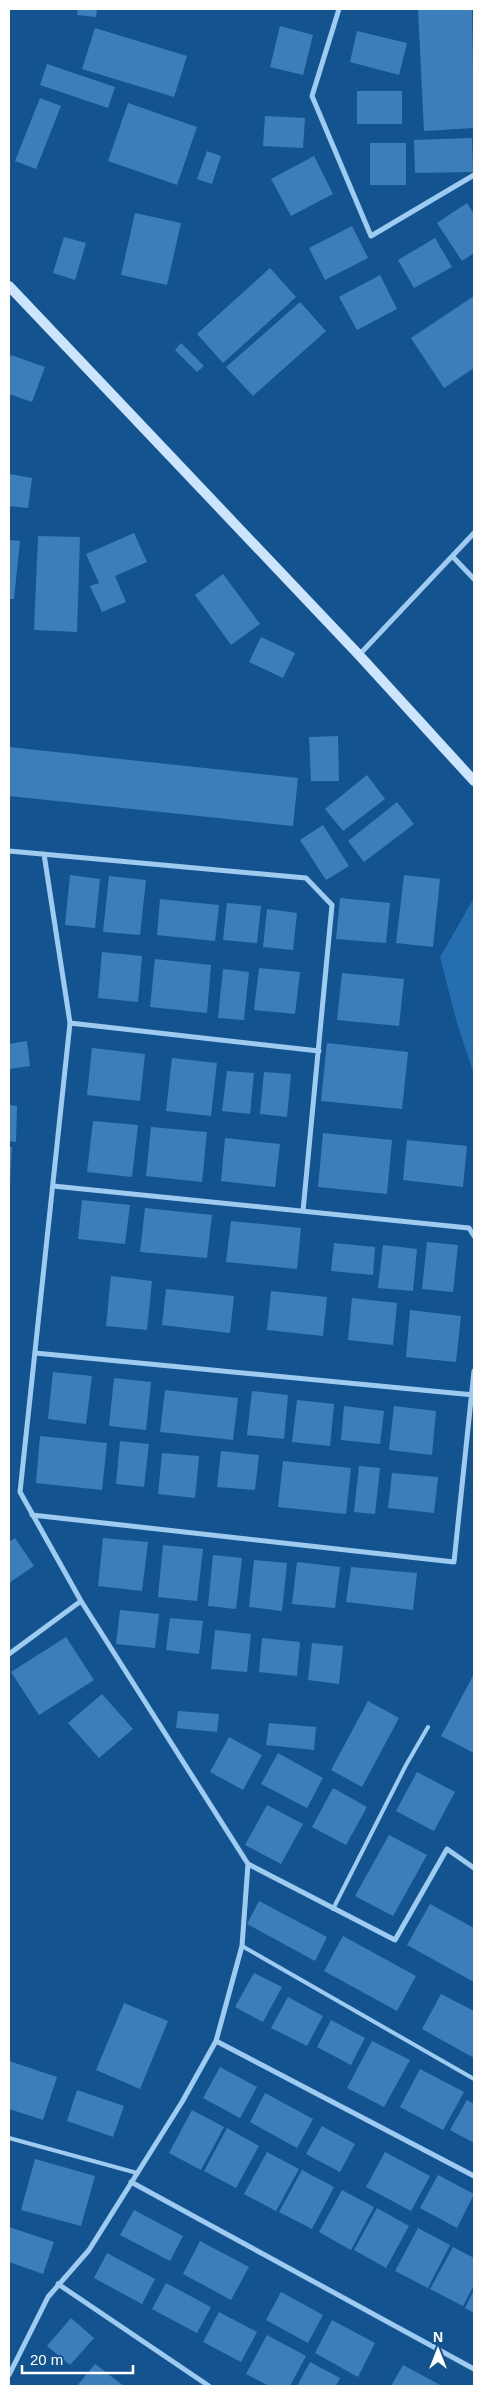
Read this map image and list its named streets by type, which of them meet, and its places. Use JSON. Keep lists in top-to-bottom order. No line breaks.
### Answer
{"scale_bar":"20 m","north":"top"}
